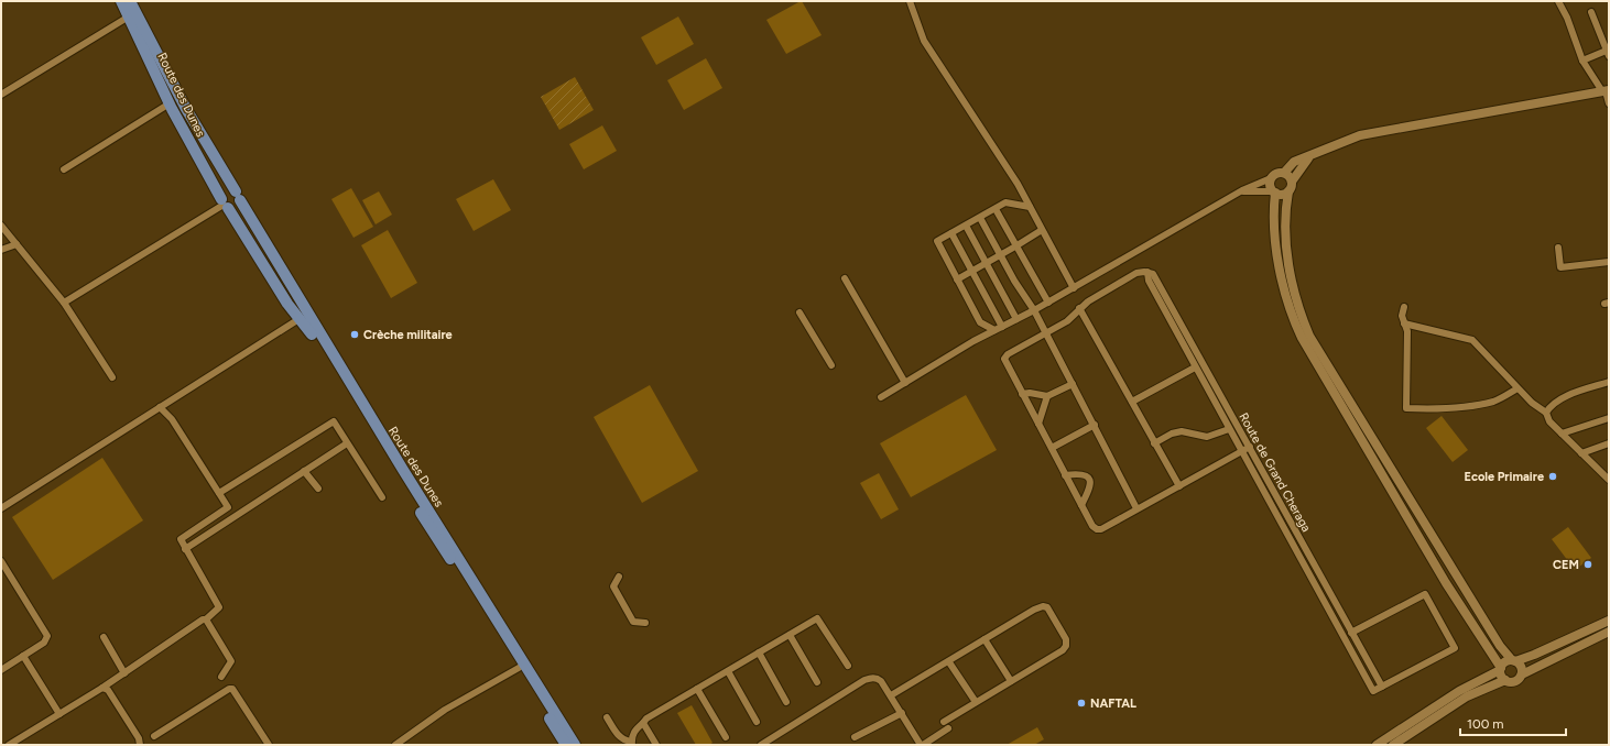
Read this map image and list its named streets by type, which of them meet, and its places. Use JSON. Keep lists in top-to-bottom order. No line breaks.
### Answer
{"streets":{"main road":["Route des Dunes"],"street":["Route de Grand Cheraga"]},"places":["Crèche militaire","Ecole Primaire","CEM","NAFTAL"],"scale_bar":"100 m"}
